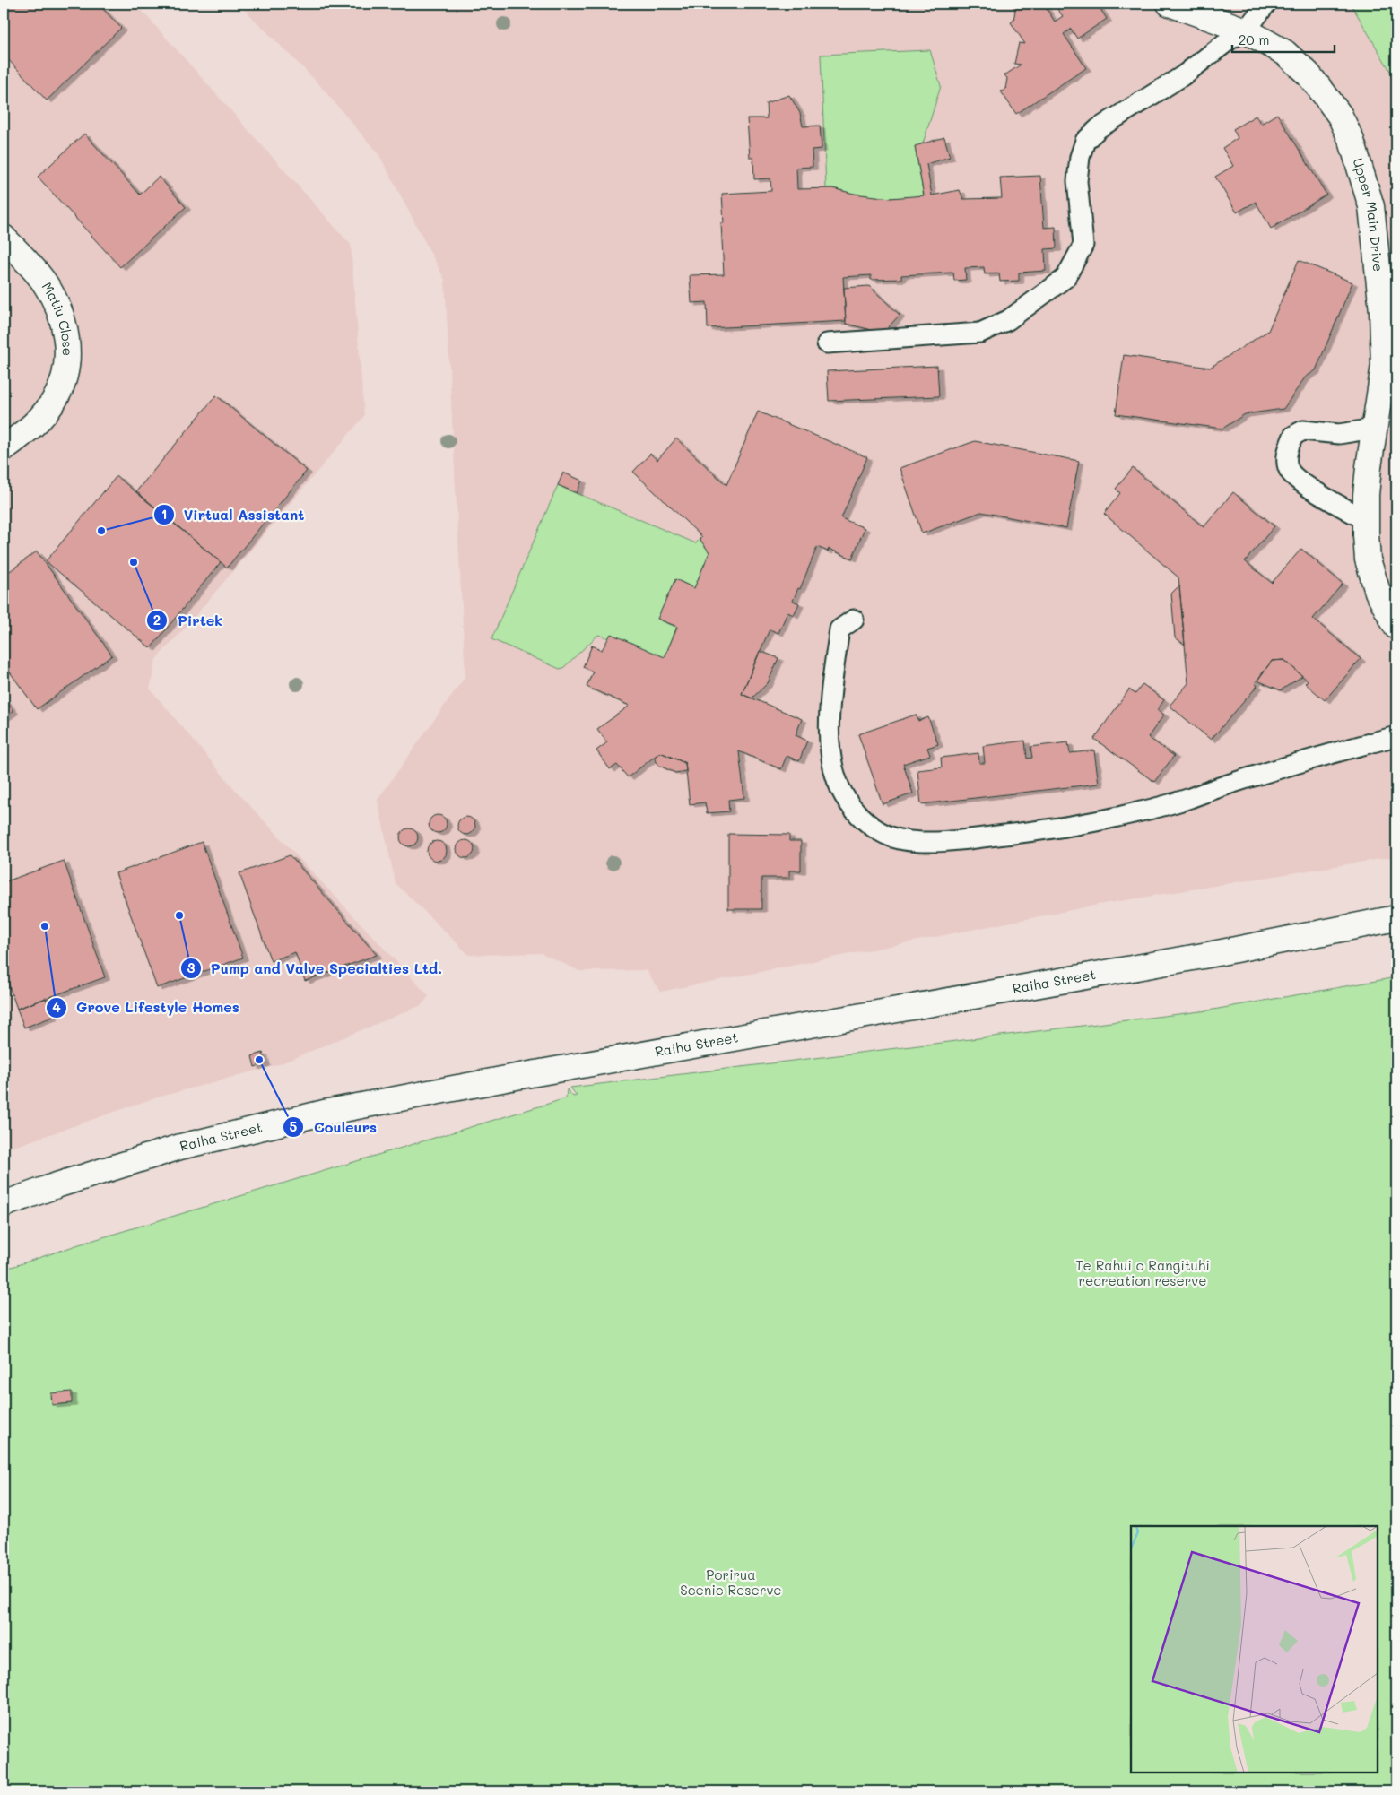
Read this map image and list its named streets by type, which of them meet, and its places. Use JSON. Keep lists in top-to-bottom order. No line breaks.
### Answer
{"streets":{"main road":["Upper Main Drive","Matiu Close","Raiha Street"]},"parks":["Te Rahui o Rangituhi recreation reserve","Porirua Scenic Reserve"],"places":["Virtual Assistant","Pirtek","Pump and Valve Specialties Ltd.","Grove Lifestyle Homes","Couleurs"],"scale_bar":"20 m"}
